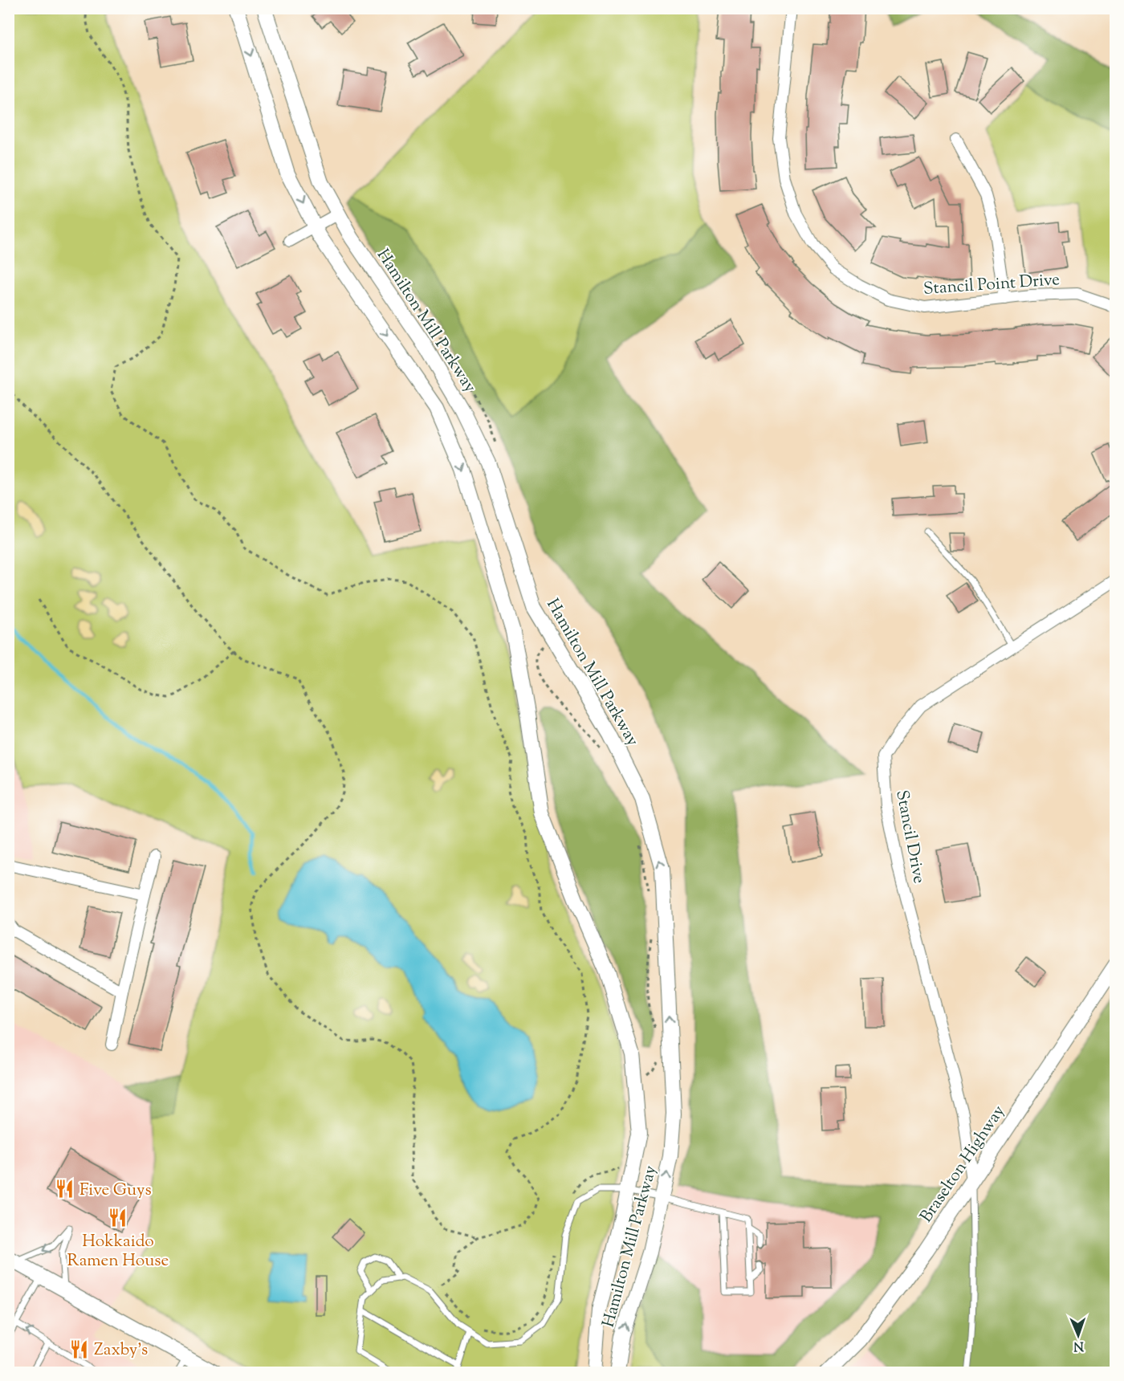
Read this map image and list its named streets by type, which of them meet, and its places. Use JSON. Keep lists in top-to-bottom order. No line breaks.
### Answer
{"streets":{"street":["Stancil Point Drive","Hamilton Mill Parkway","Stancil Drive","Braselton Highway"]},"crossings":[["Stancil Drive","Braselton Highway"]],"places":{"restaurant":["Five Guys","Hokkaido Ramen House","Zaxby's"]},"north":"bottom"}
